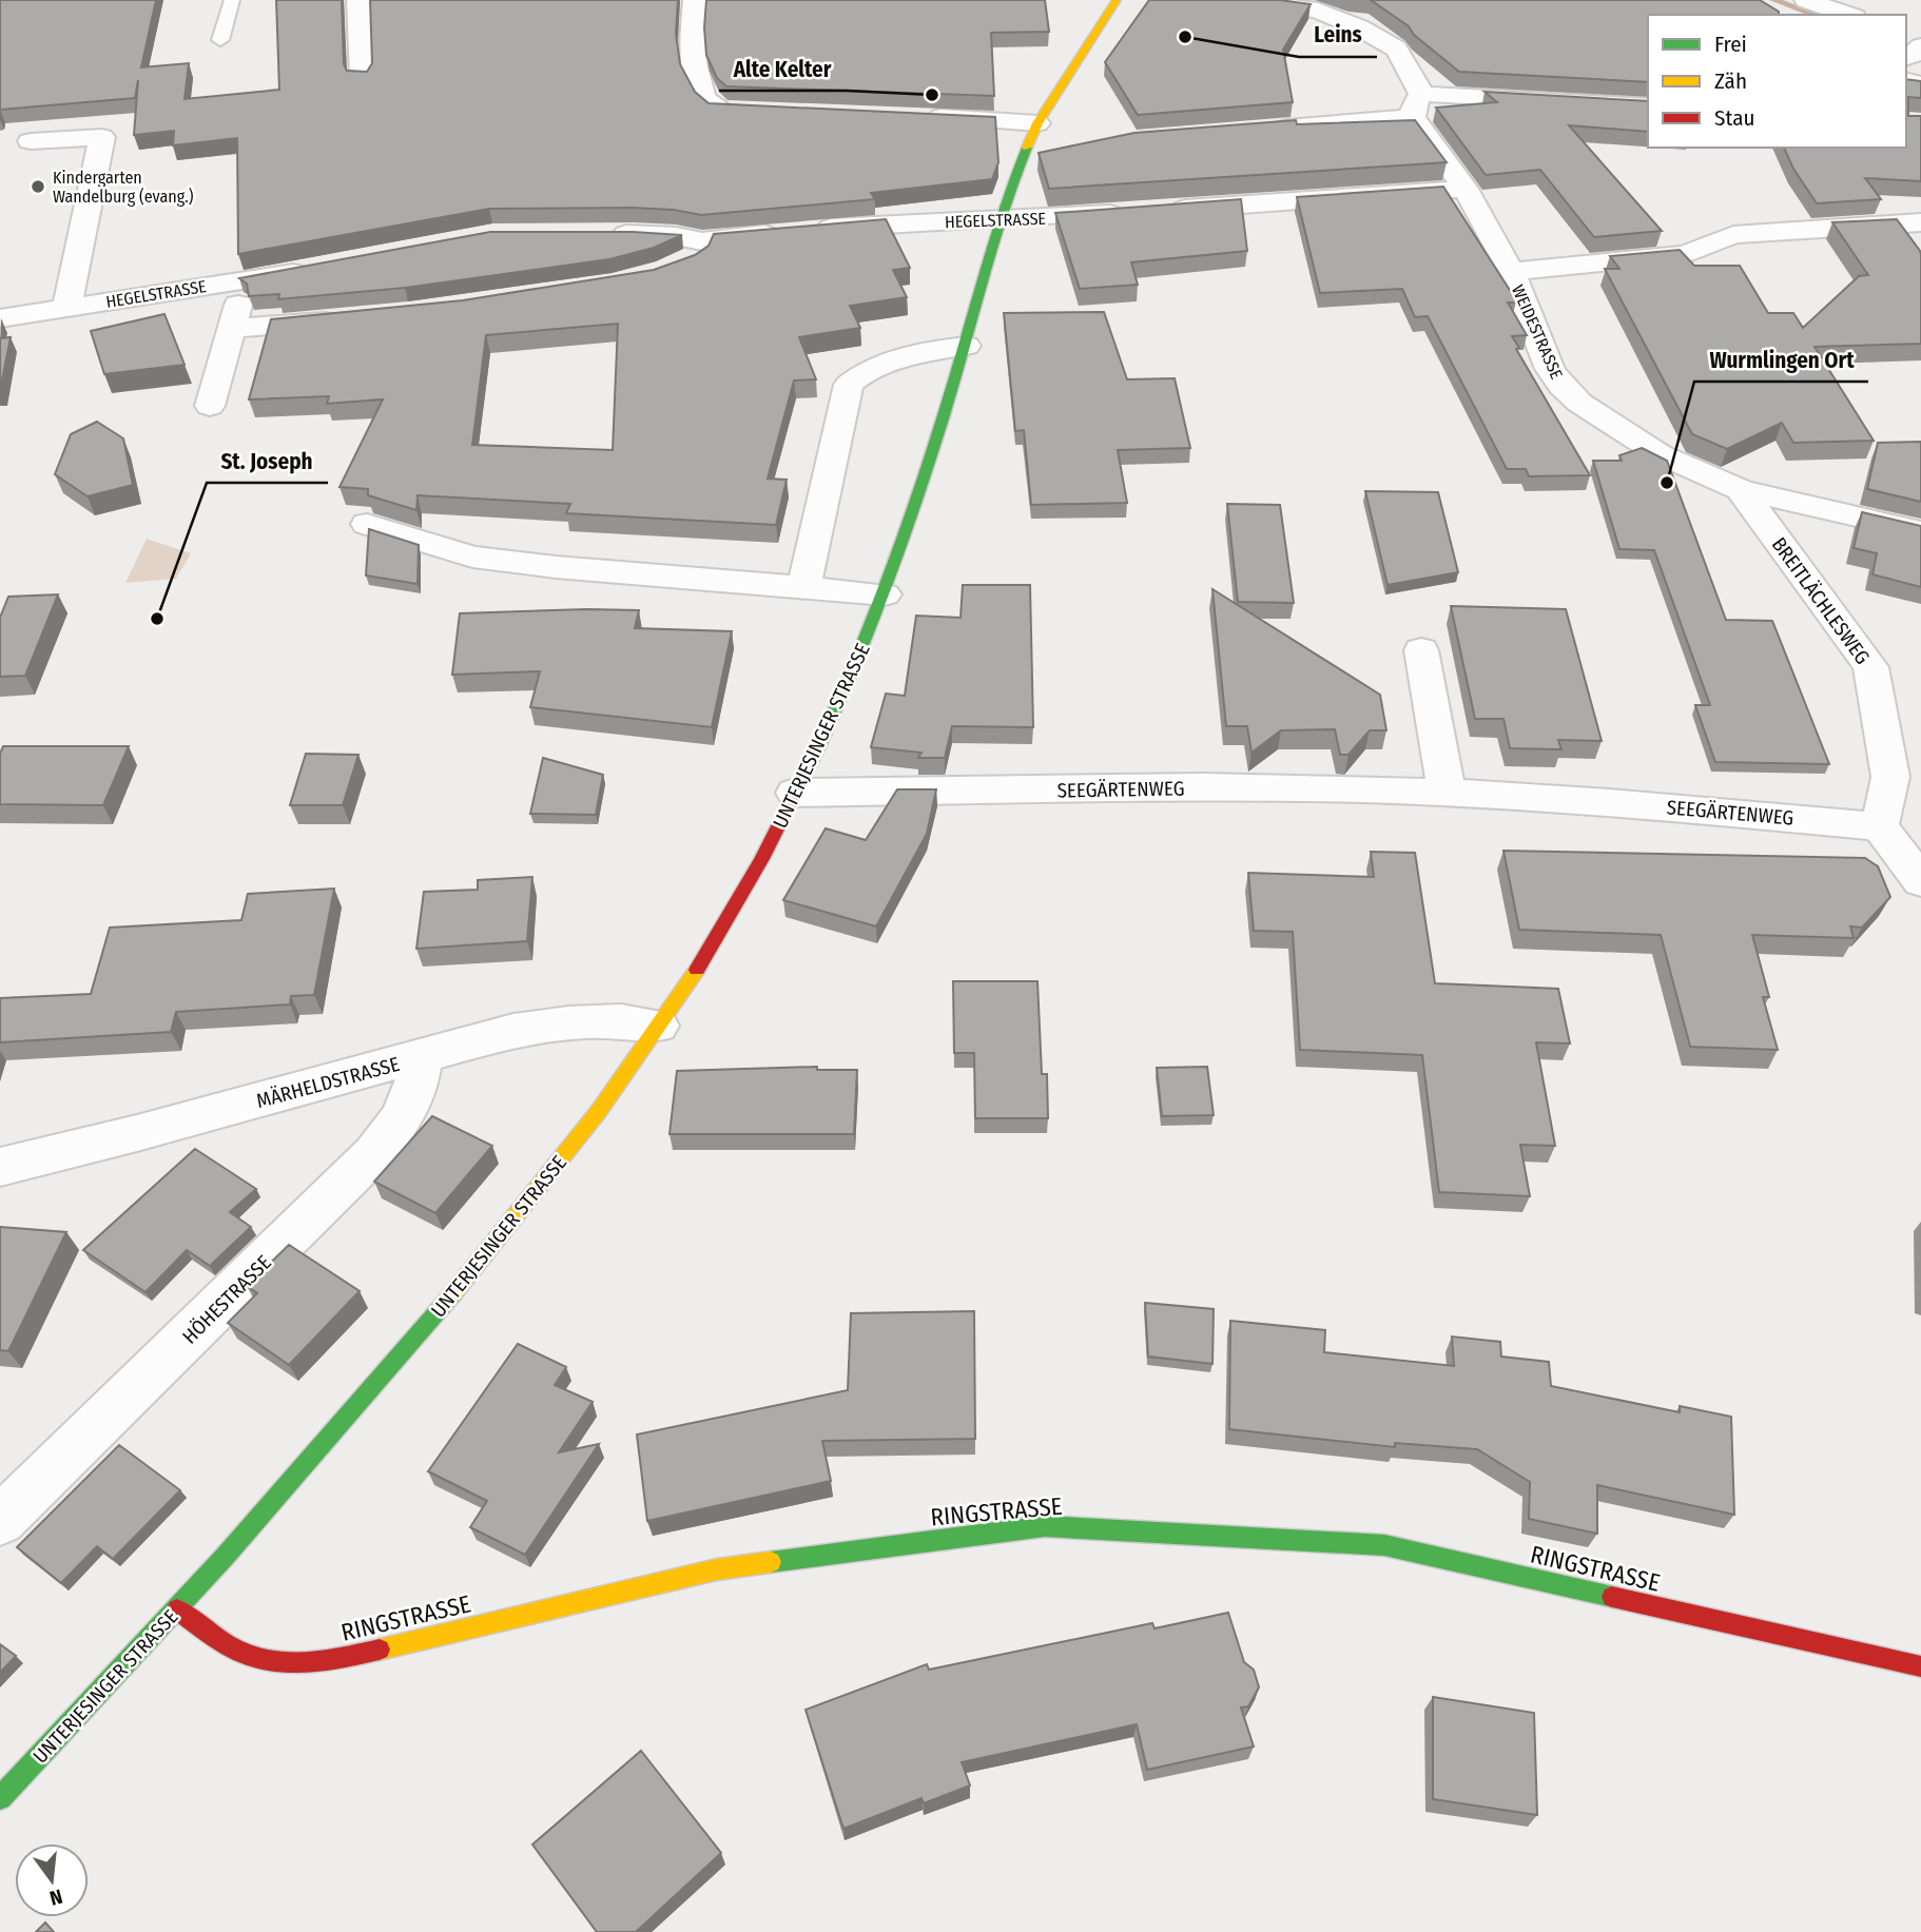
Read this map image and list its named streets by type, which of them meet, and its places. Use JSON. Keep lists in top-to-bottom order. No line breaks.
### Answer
{"streets":{"main road":["UNTERJESINGER STRASSE","RINGSTRASSE"],"street":["HEGELSTRASSE","WEIDESTRASSE","BREITLÄCHLESWEG","SEEGÄRTENWEG","MÄRHELDSTRASSE","HÖHESTRASSE"]},"crossings":[["HEGELSTRASSE","UNTERJESINGER STRASSE"],["WEIDESTRASSE","BREITLÄCHLESWEG"],["BREITLÄCHLESWEG","SEEGÄRTENWEG"],["UNTERJESINGER STRASSE","SEEGÄRTENWEG"],["UNTERJESINGER STRASSE","MÄRHELDSTRASSE"],["UNTERJESINGER STRASSE","RINGSTRASSE"],["MÄRHELDSTRASSE","HÖHESTRASSE"]],"places":["Leins","Alte Kelter","Kindergarten Wandelburg (evang.)","Wurmlingen Ort","St. Joseph"],"legend":["Frei","Zäh","Stau"],"north":"bottom"}
